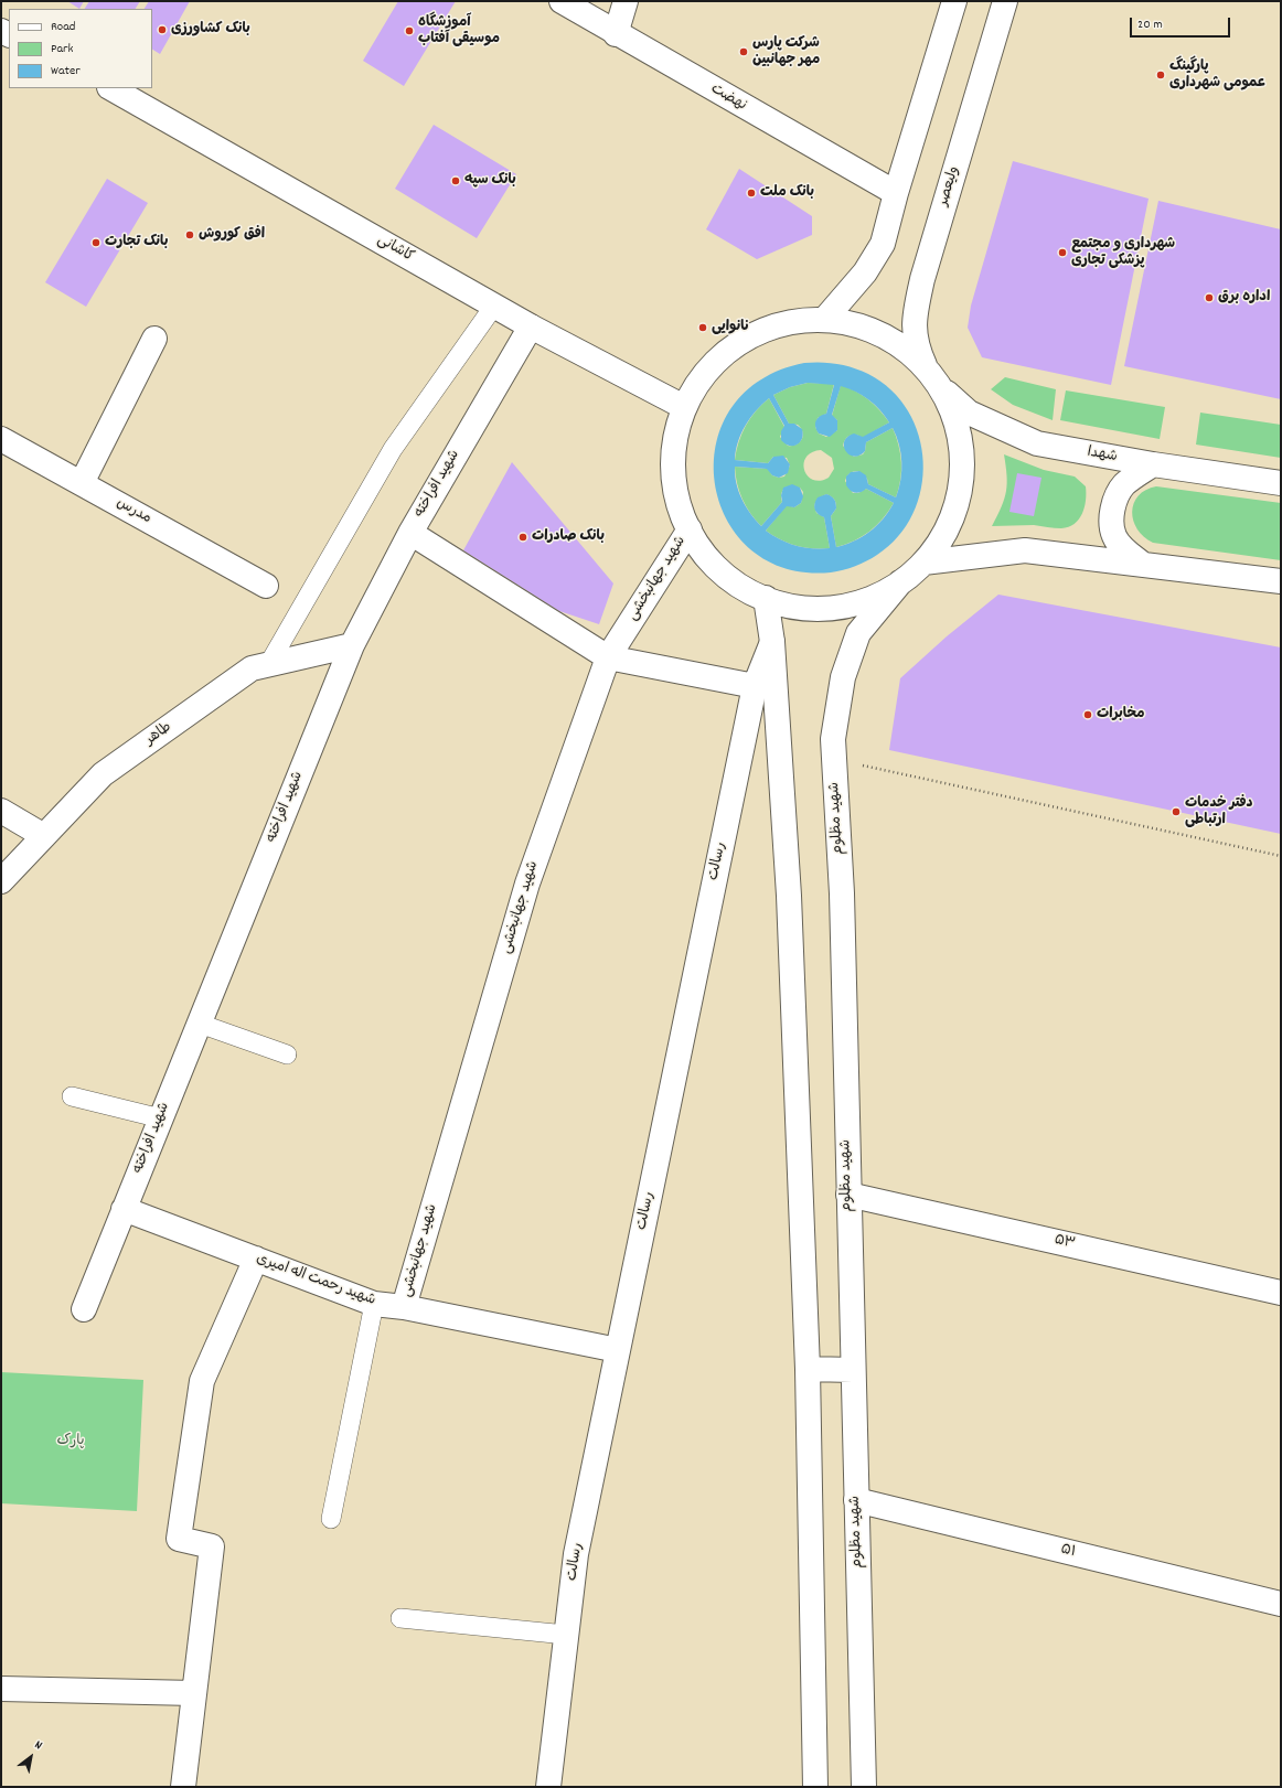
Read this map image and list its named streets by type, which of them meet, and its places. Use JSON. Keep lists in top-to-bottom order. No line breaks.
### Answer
{"streets":{"street":["نهضت","ولیعصر","کاشانی","شهدا","شهید افراخته","مدرس","شهید جهانبخشی","طاهر","شهید مظلوم","رسالت","۵۳","شهید رحمت اله امیری","۵۱"]},"crossings":[["ولیعصر","شهدا"],["کاشانی","شهید افراخته"],["شهید افراخته","طاهر"],["شهید افراخته","شهید رحمت اله امیری"],["شهید جهانبخشی","شهید رحمت اله امیری"],["شهید مظلوم","۵۳"],["شهید مظلوم","۵۱"],["رسالت","شهید رحمت اله امیری"]],"parks":["پارک"],"places":["بانک کشاورزی","آموزشگاه موسیقی آفتاب","شرکت پارس مهر جهانبین","پارگینگ عمومی شهرداری","بانک سپه","بانک ملت","افق کوروش","بانک تجارت","شهرداری و مجتمع پزشکی تجاری","اداره برق","نانوایی","بانک صادرات","مخابرات","دفتر خدمات ارتباطی"],"legend":["Road","Park","Water"],"scale_bar":"20 m","north":"top right"}
